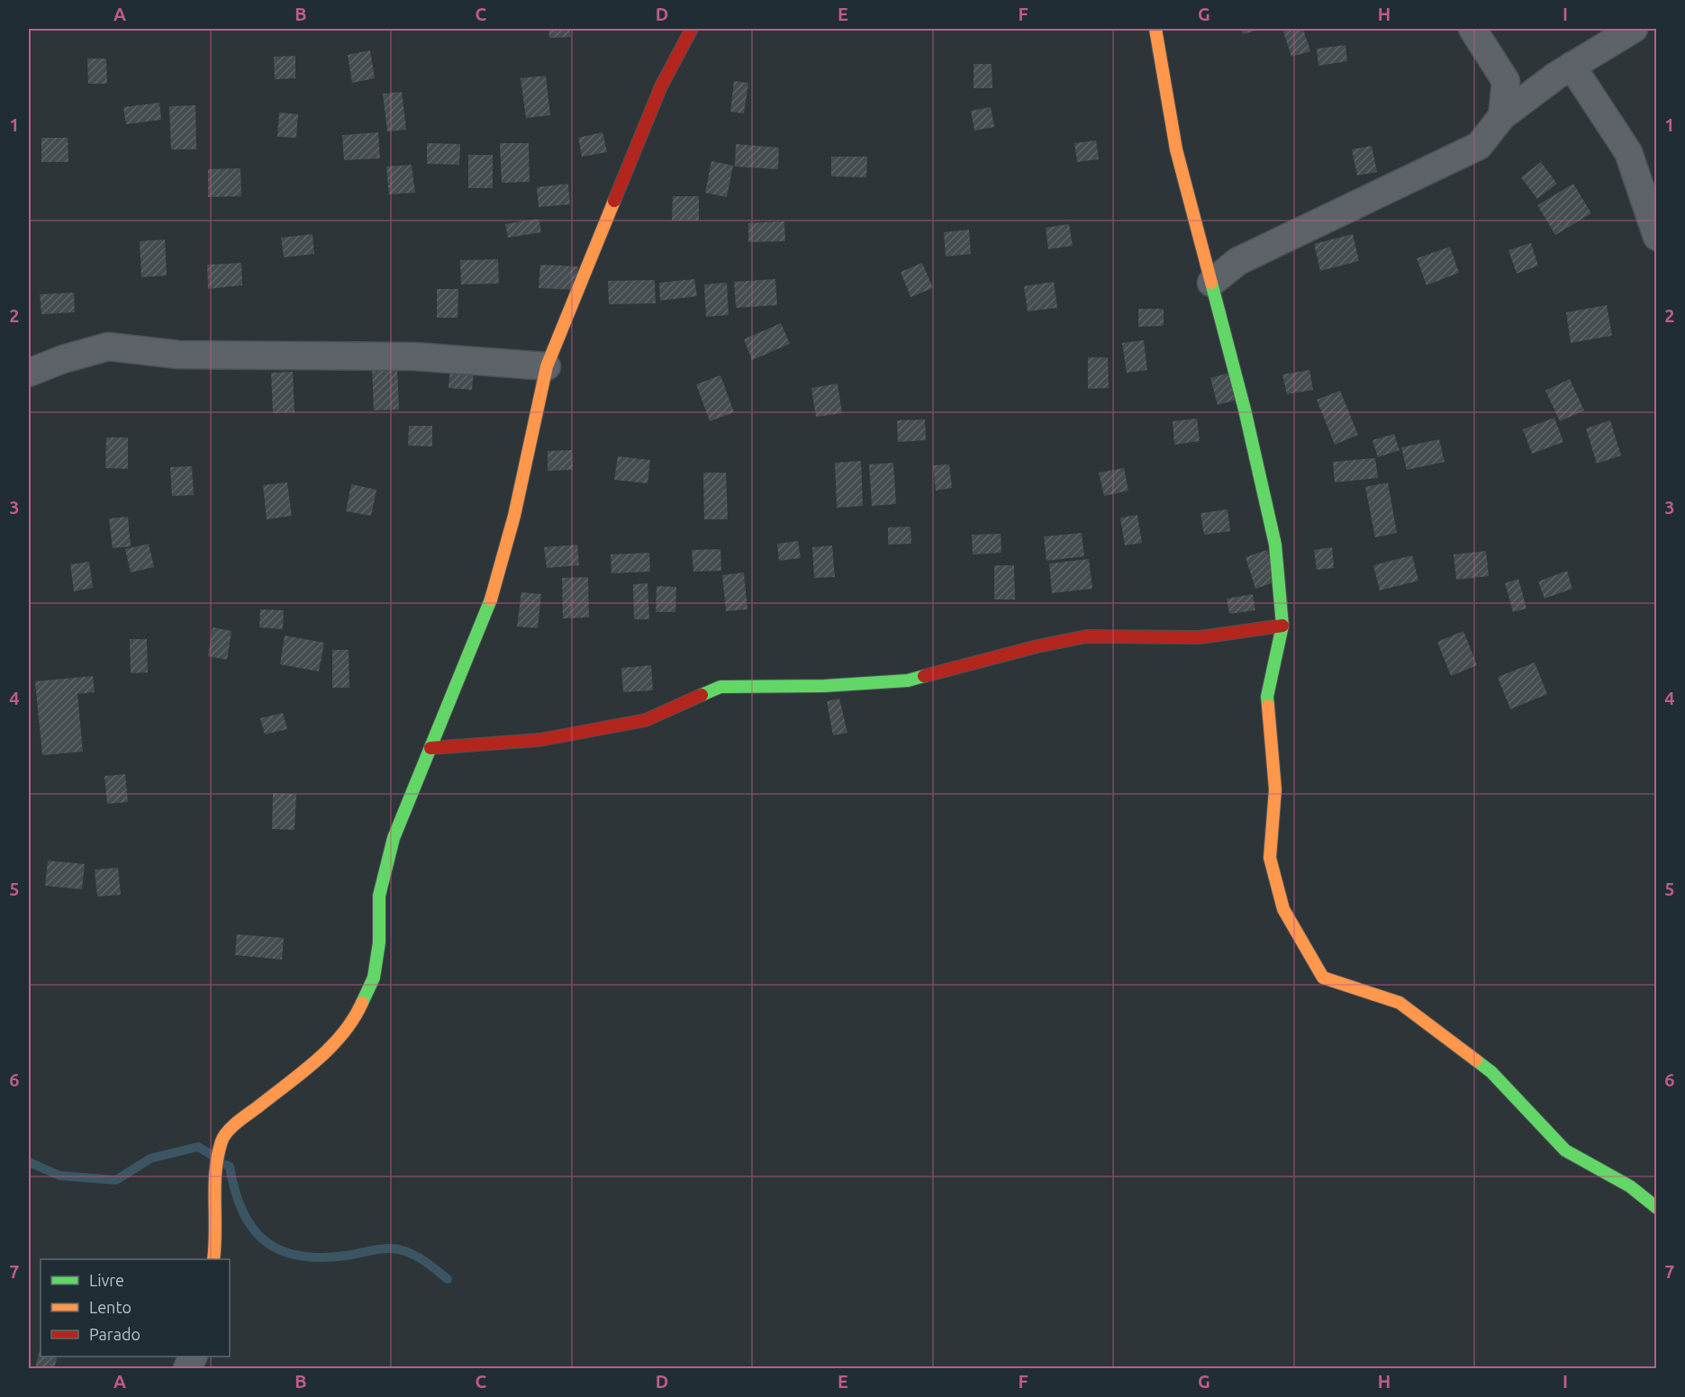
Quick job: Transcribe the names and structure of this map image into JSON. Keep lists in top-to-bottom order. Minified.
{"legend":["Livre","Lento","Parado"],"grid":{"columns":["A","B","C","D","E","F","G","H","I"],"rows":["1","2","3","4","5","6","7"]}}
